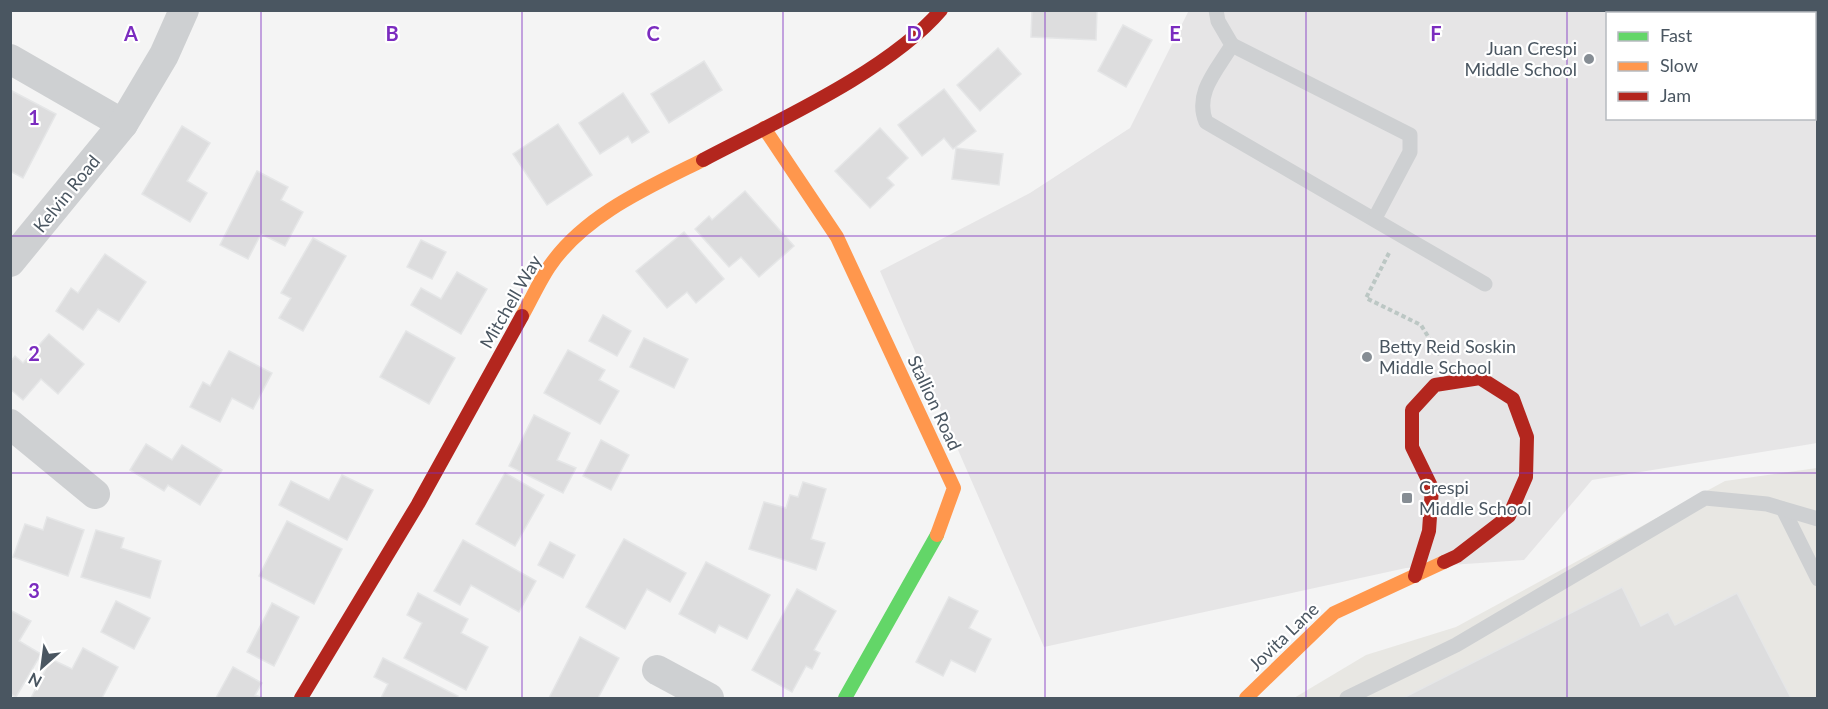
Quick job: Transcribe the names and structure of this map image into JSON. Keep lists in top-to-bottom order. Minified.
{"streets":{"street":["Kelvin Road","Mitchell Way","Stallion Road","Jovita Lane"]},"crossings":[["Mitchell Way","Stallion Road"]],"places":{"other":["Juan Crespi Middle School","Betty Reid Soskin Middle School"],"transit":["Crespi Middle School"]},"legend":["Fast","Slow","Jam"],"north":"bottom left","grid":{"columns":["A","B","C","D","E","F"],"rows":["1","2","3"]}}
